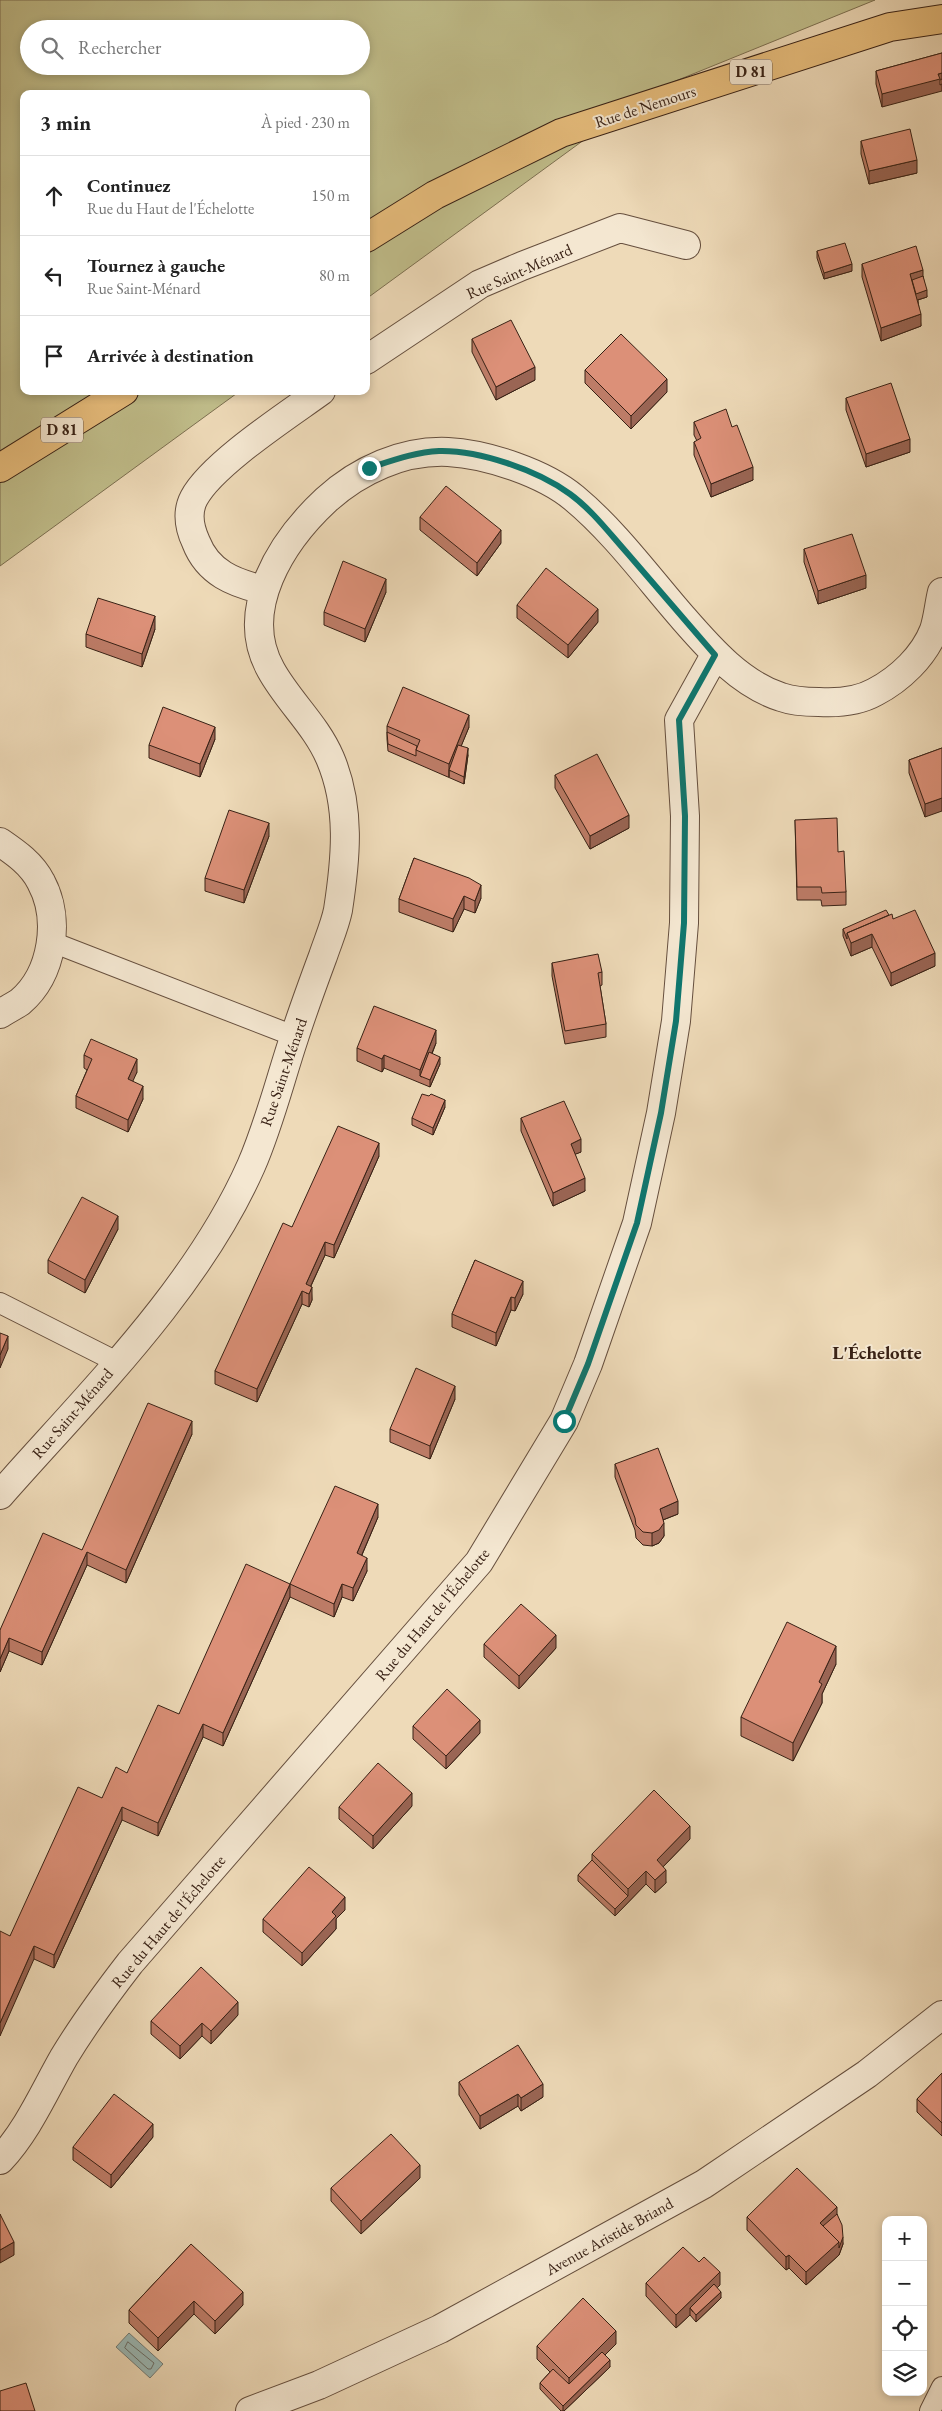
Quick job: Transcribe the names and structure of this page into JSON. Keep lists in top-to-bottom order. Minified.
{"streets":{"main road":["D 81","Rue de Nemours"],"street":["Rue Saint-Ménard","Rue du Haut de l'Échelotte","Avenue Aristide Briand"]},"crossings":[["Rue Saint-Ménard","Rue du Haut de l'Échelotte"]],"districts":["L'Échelotte"],"page":{"search":"Rechercher","heading":["3 min","À pied · 230 m"],"list":[["Continuez","Rue du Haut de l'Échelotte","150 m"],["Tournez à gauche","Rue Saint-Ménard","80 m"],"Arrivée à destination"],"map_buttons":["+","−"]}}
